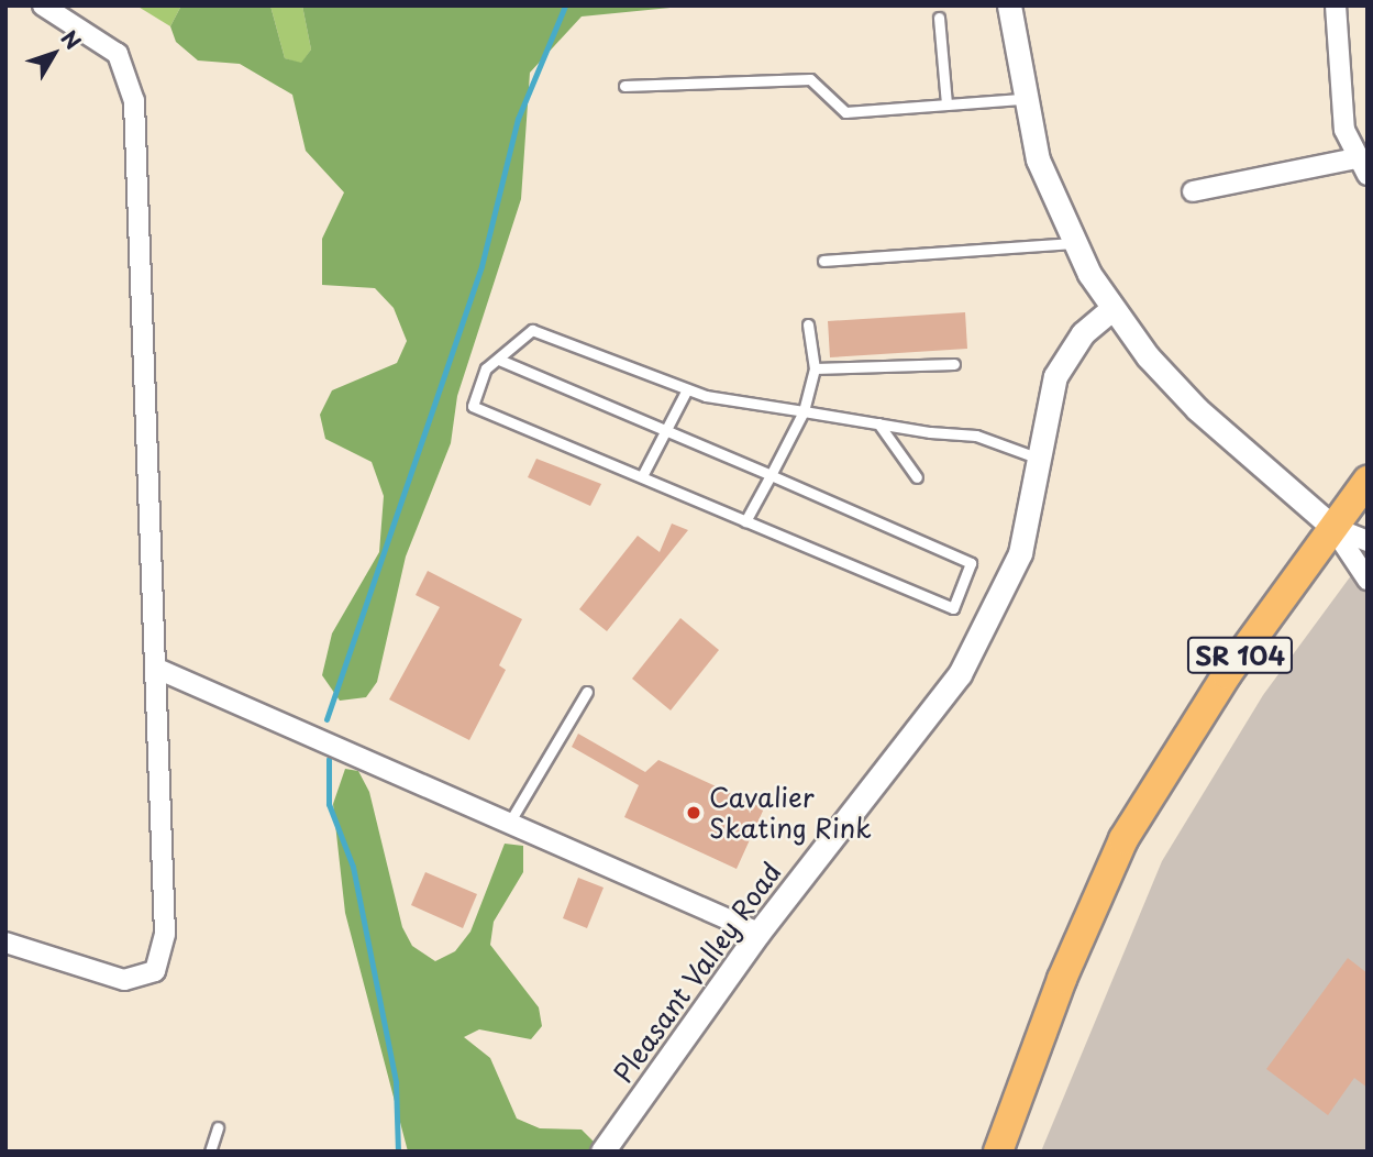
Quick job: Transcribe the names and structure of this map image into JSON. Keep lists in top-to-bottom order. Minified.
{"streets":{"main road":["SR 104"],"street":["Pleasant Valley Road"]},"places":["Cavalier Skating Rink"],"north":"top right"}
